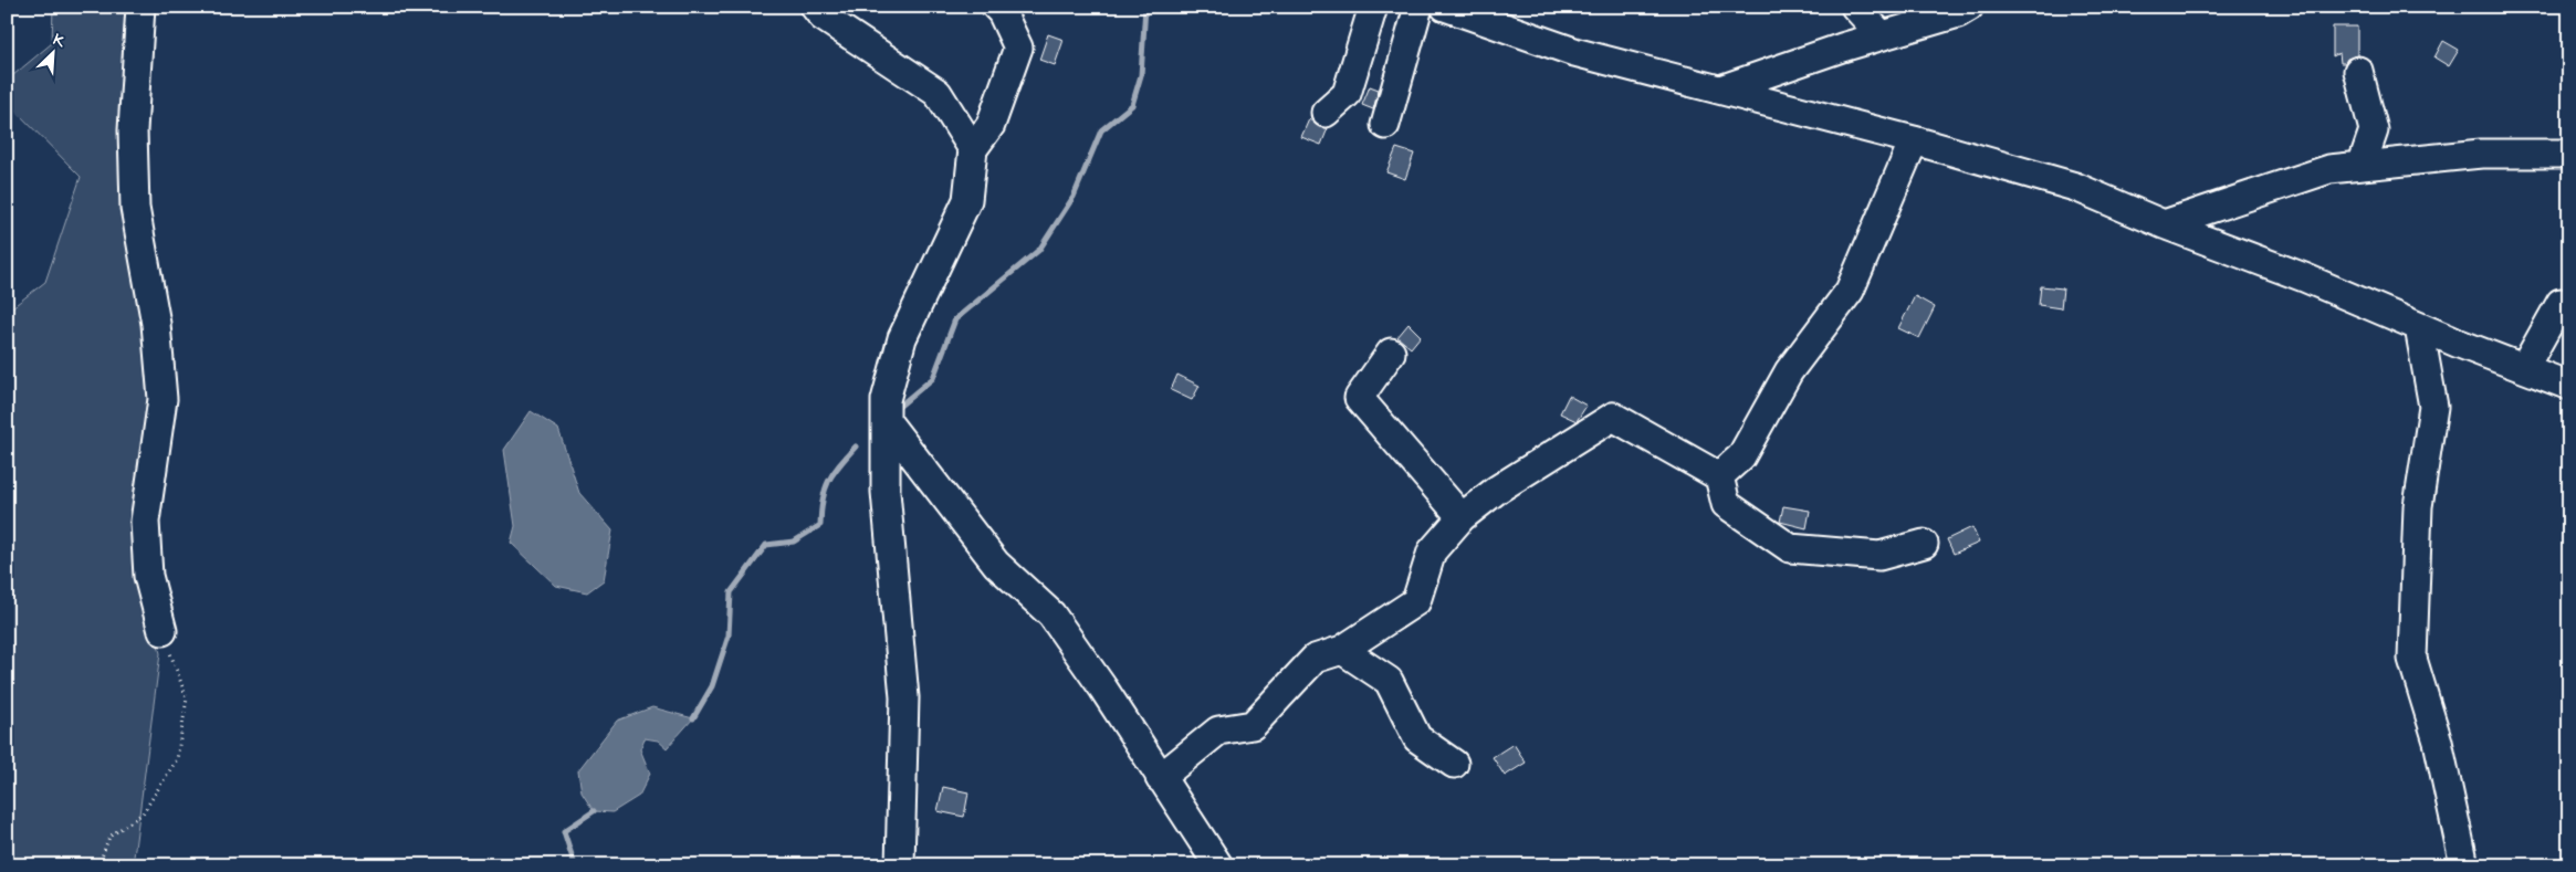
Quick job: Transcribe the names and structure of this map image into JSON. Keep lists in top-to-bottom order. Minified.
{"north":"top right"}
